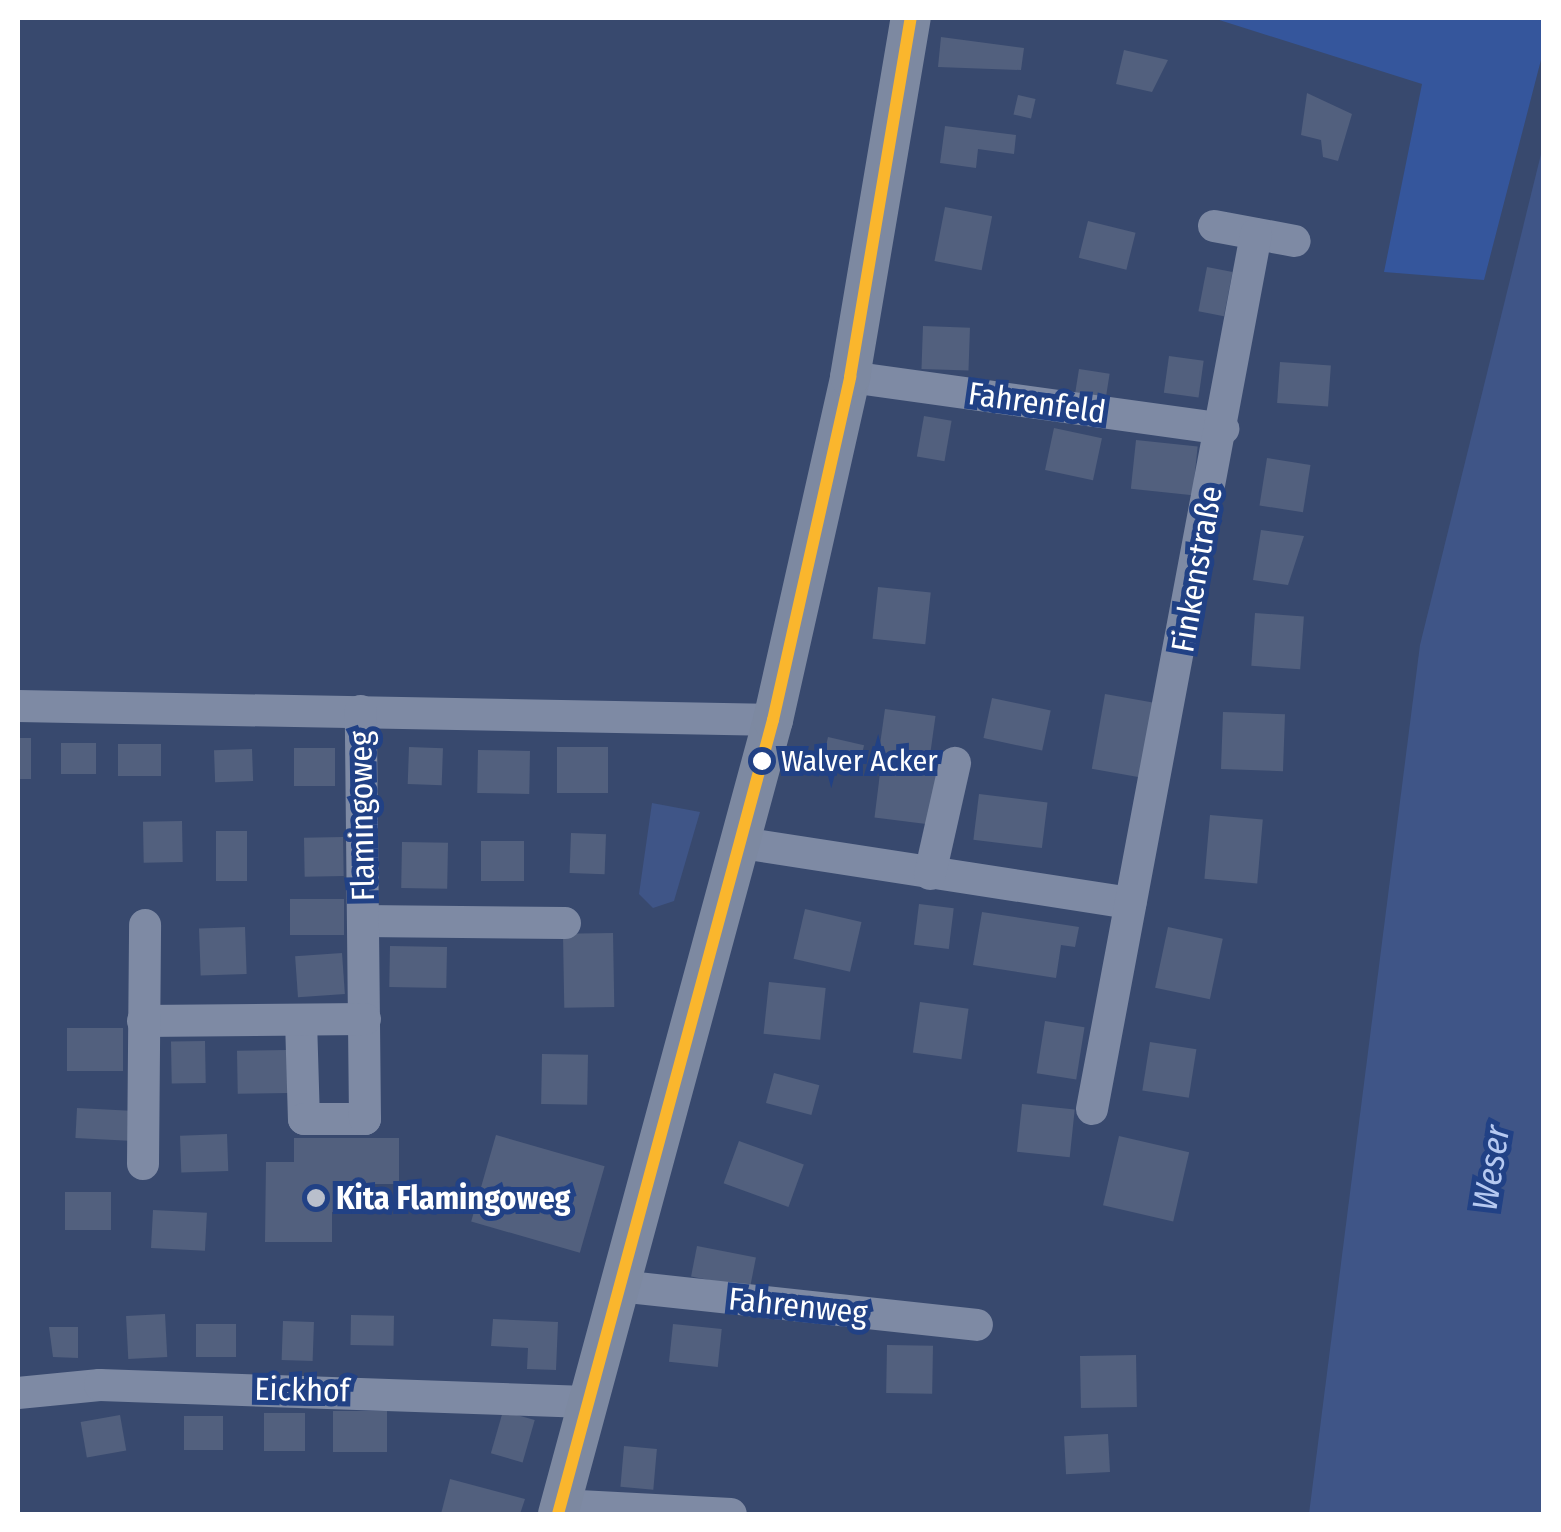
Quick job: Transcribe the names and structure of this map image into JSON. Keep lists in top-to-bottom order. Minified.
{"streets":{"street":["Fahrenfeld","Finkenstraße","Flamingoweg","Fahrenweg","Eickhof"]},"crossings":[["Fahrenfeld","Finkenstraße"]],"water":["Weser"],"places":["Walver Acker","Kita Flamingoweg"]}
